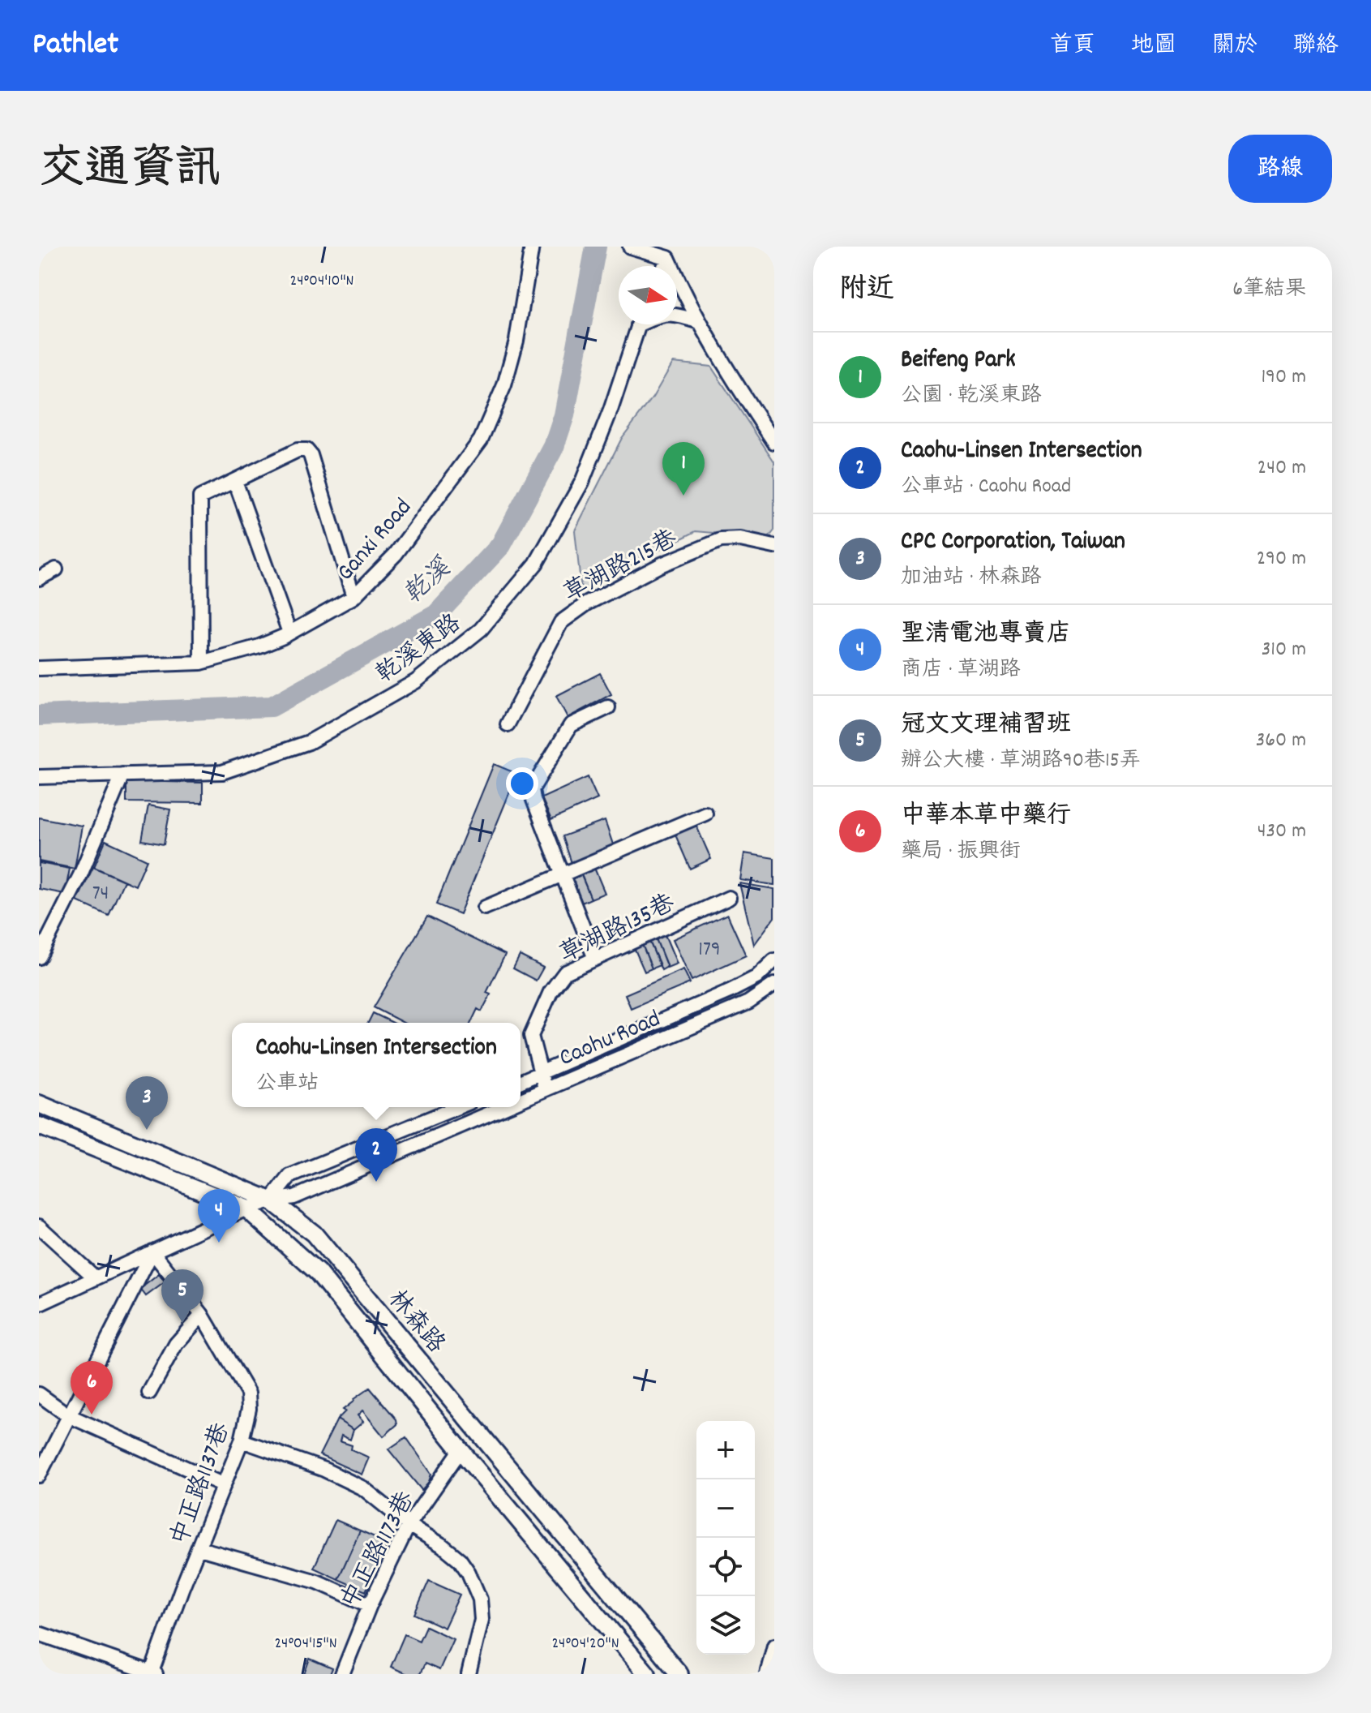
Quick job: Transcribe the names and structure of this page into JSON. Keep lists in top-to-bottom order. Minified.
{"streets":{"main road":["林森路"],"street":["Ganxi Road","草湖路215巷","乾溪東路","草湖路135巷","Caohu Road","中正路1137巷","中正路1173巷"]},"crossings":[["草湖路135巷","Caohu Road"],["Caohu Road","林森路"],["Caohu Road","中正路1137巷"],["林森路","中正路1173巷"]],"water":["乾溪"],"house_numbers":["74","179"],"north":"right","page":{"header":"Pathlet","nav":["首頁","地圖","關於","聯絡"],"title":"交通資訊","buttons":"路線","heading":["附近","6筆結果"],"list":[{"mark":"1","name":"Beifeng Park","note":"公園 · 乾溪東路","value":"190 m"},{"mark":"2","name":"Caohu-Linsen Intersection","note":"公車站 · Caohu Road","value":"240 m"},{"mark":"3","name":"CPC Corporation, Taiwan","note":"加油站 · 林森路","value":"290 m"},{"mark":"4","name":"聖清電池專賣店","note":"商店 · 草湖路","value":"310 m"},{"mark":"5","name":"冠文文理補習班","note":"辦公大樓 · 草湖路90巷15弄","value":"360 m"},{"mark":"6","name":"中華本草中藥行","note":"藥局 · 振興街","value":"430 m"}],"pins":["1","3","2","4","5","6"],"popup":["Caohu-Linsen Intersection","公車站"],"map_buttons":["+","−"]},"coordinates":["24°04'10\"N","24°04'15\"N","24°04'20\"N"]}
